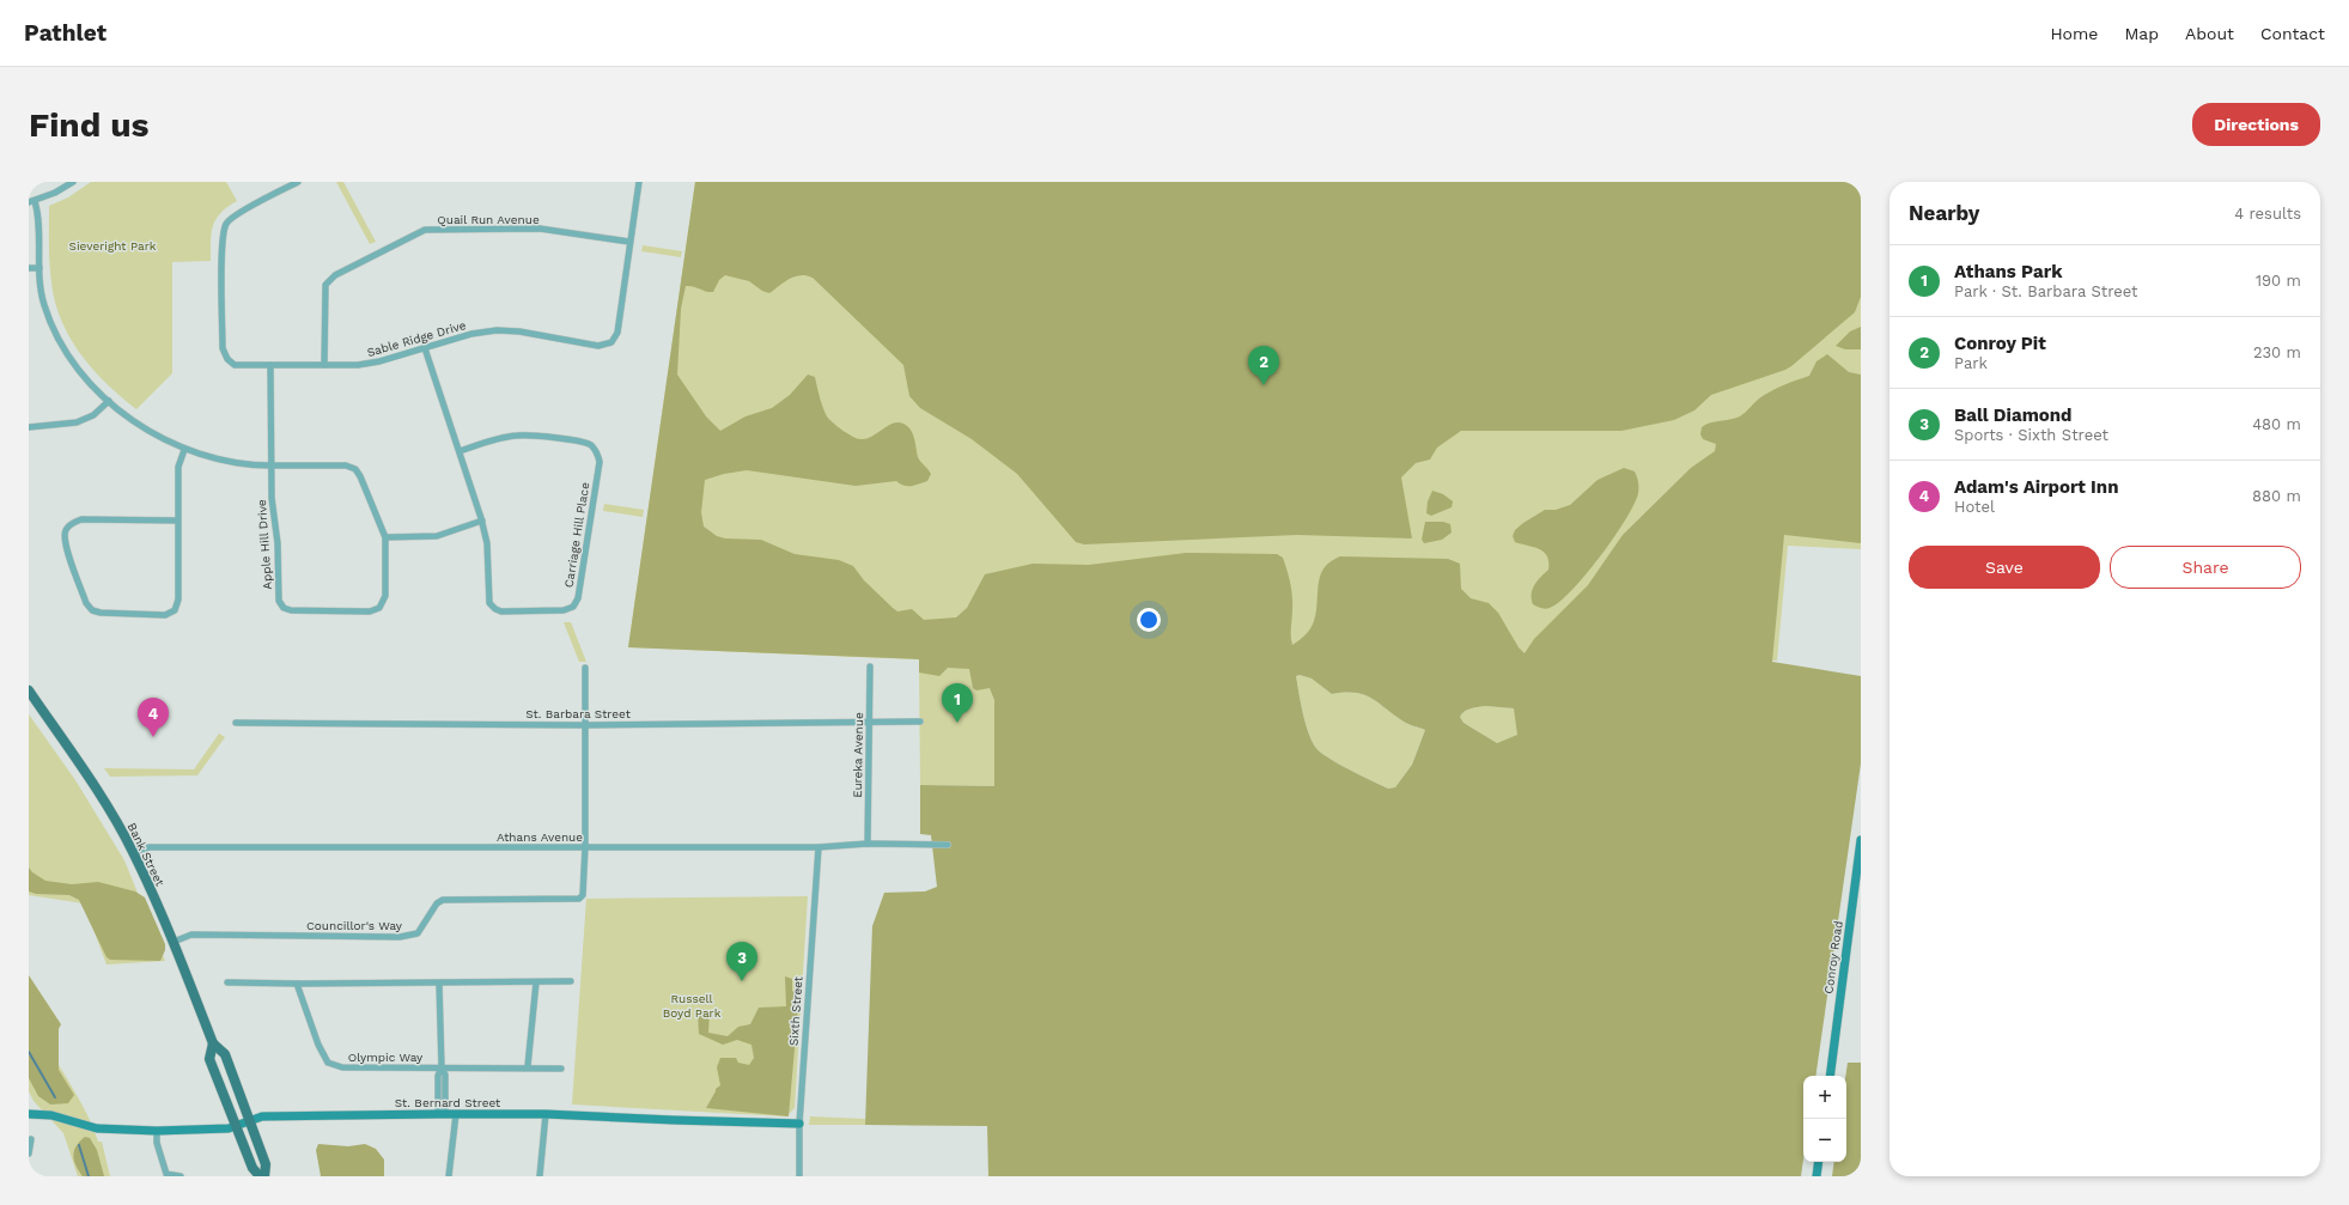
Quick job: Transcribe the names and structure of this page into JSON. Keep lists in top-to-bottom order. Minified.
{"streets":{"main road":["Bank Street"],"street":["Quail Run Avenue","Sable Ridge Drive","Carriage Hill Place","Apple Hill Drive","St. Barbara Street","Eureka Avenue","Athans Avenue","Councillor's Way","Conroy Road","Sixth Street","Olympic Way","St. Bernard Street"]},"crossings":[["Quail Run Avenue","Sable Ridge Drive"],["Sable Ridge Drive","Carriage Hill Place"],["St. Barbara Street","Eureka Avenue"],["Eureka Avenue","Athans Avenue"],["Athans Avenue","Bank Street"],["Athans Avenue","Councillor's Way"],["Athans Avenue","Sixth Street"],["Bank Street","Councillor's Way"],["Bank Street","St. Bernard Street"],["Sixth Street","St. Bernard Street"]],"parks":["Sieveright Park","Russell Boyd Park"],"page":{"header":"Pathlet","nav":["Home","Map","About","Contact"],"buttons":["Directions",["Save","Share"]],"title":"Find us","heading":["Nearby","4 results"],"list":[{"mark":"1","name":"Athans Park","note":"Park · St. Barbara Street","value":"190 m"},{"mark":"2","name":"Conroy Pit","note":"Park","value":"230 m"},{"mark":"3","name":"Ball Diamond","note":"Sports · Sixth Street","value":"480 m"},{"mark":"4","name":"Adam's Airport Inn","note":"Hotel","value":"880 m"}],"pins":["2","1","4","3"],"map_buttons":["+","−"]}}
